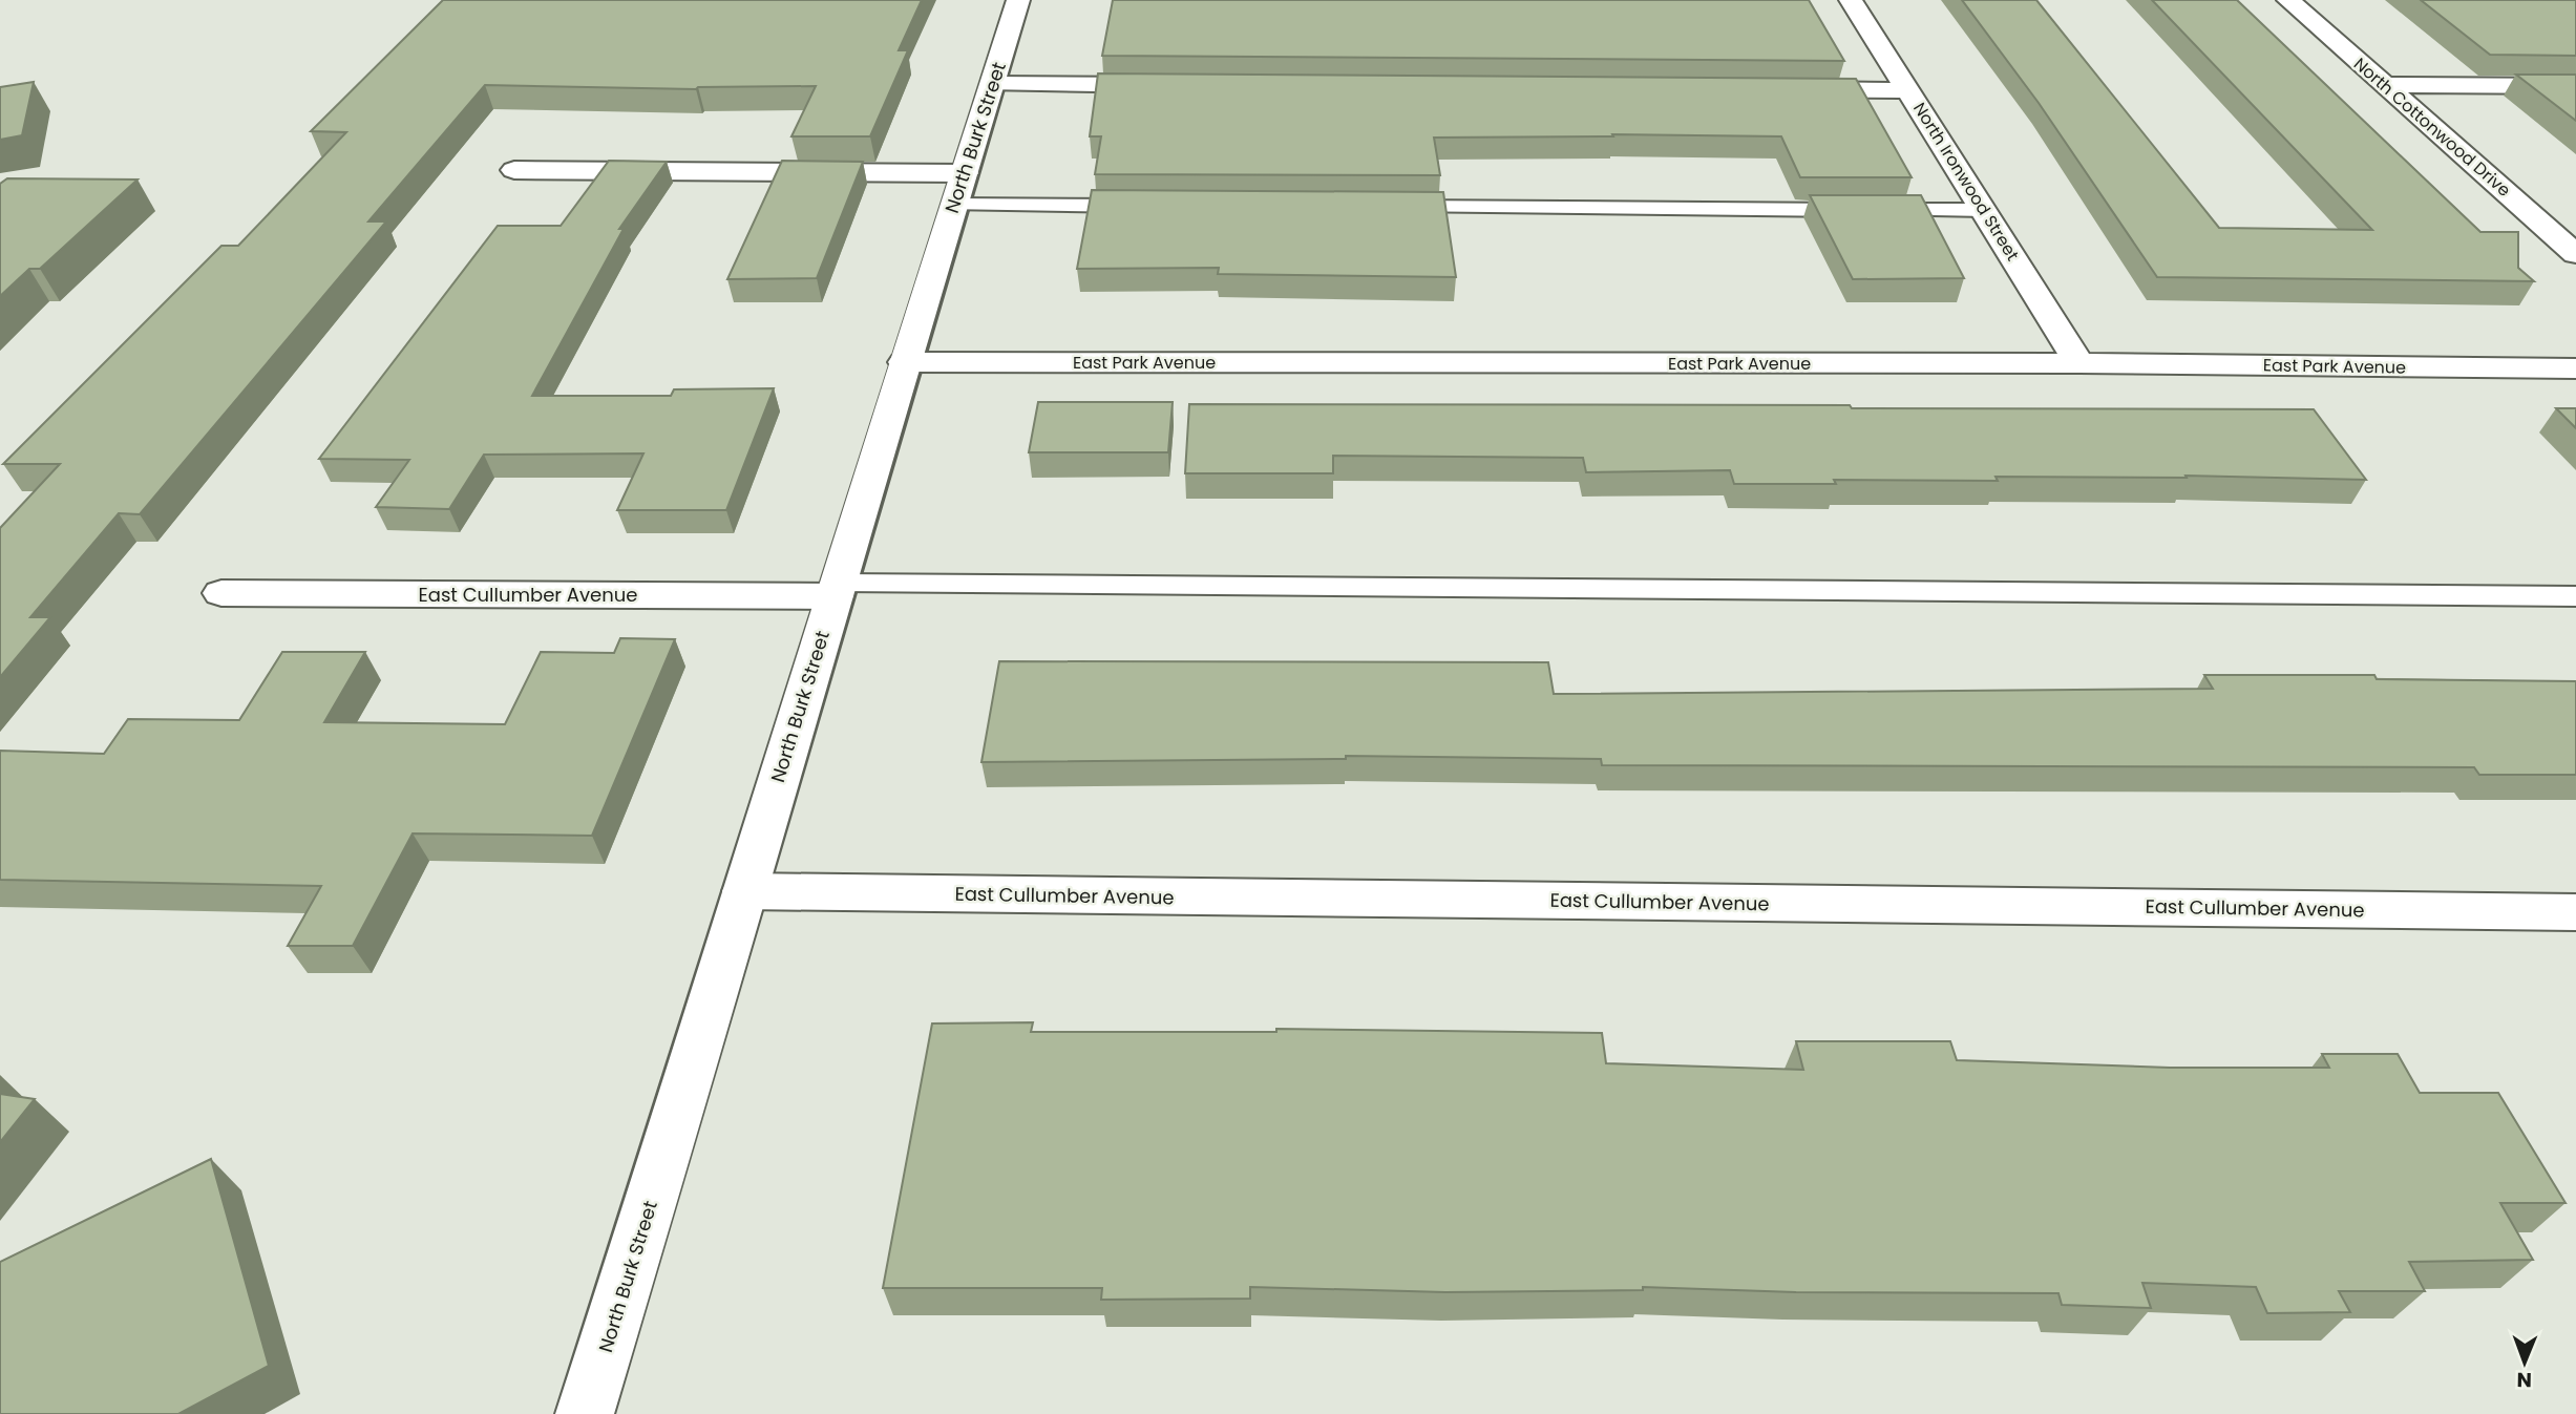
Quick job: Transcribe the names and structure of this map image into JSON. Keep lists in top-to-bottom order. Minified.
{"streets":{"street":["North Cottonwood Drive","North Burk Street","North Ironwood Street","East Park Avenue","East Cullumber Avenue"]},"crossings":[["North Burk Street","East Park Avenue"],["North Burk Street","East Cullumber Avenue"],["North Ironwood Street","East Park Avenue"]],"north":"bottom"}
